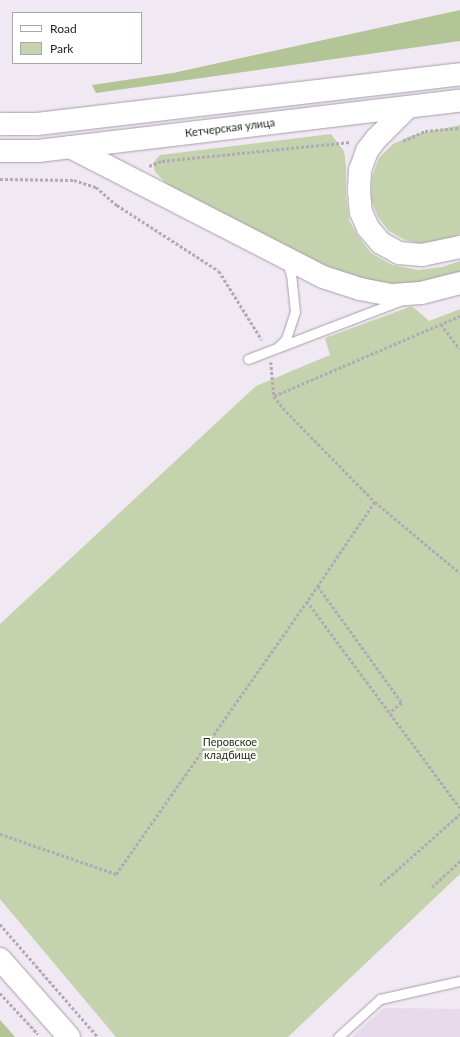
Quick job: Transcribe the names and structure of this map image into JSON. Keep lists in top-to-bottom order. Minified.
{"streets":{"main road":["Кетчерская улица"]},"parks":["Перовское кладбище"],"legend":["Road","Park"]}
